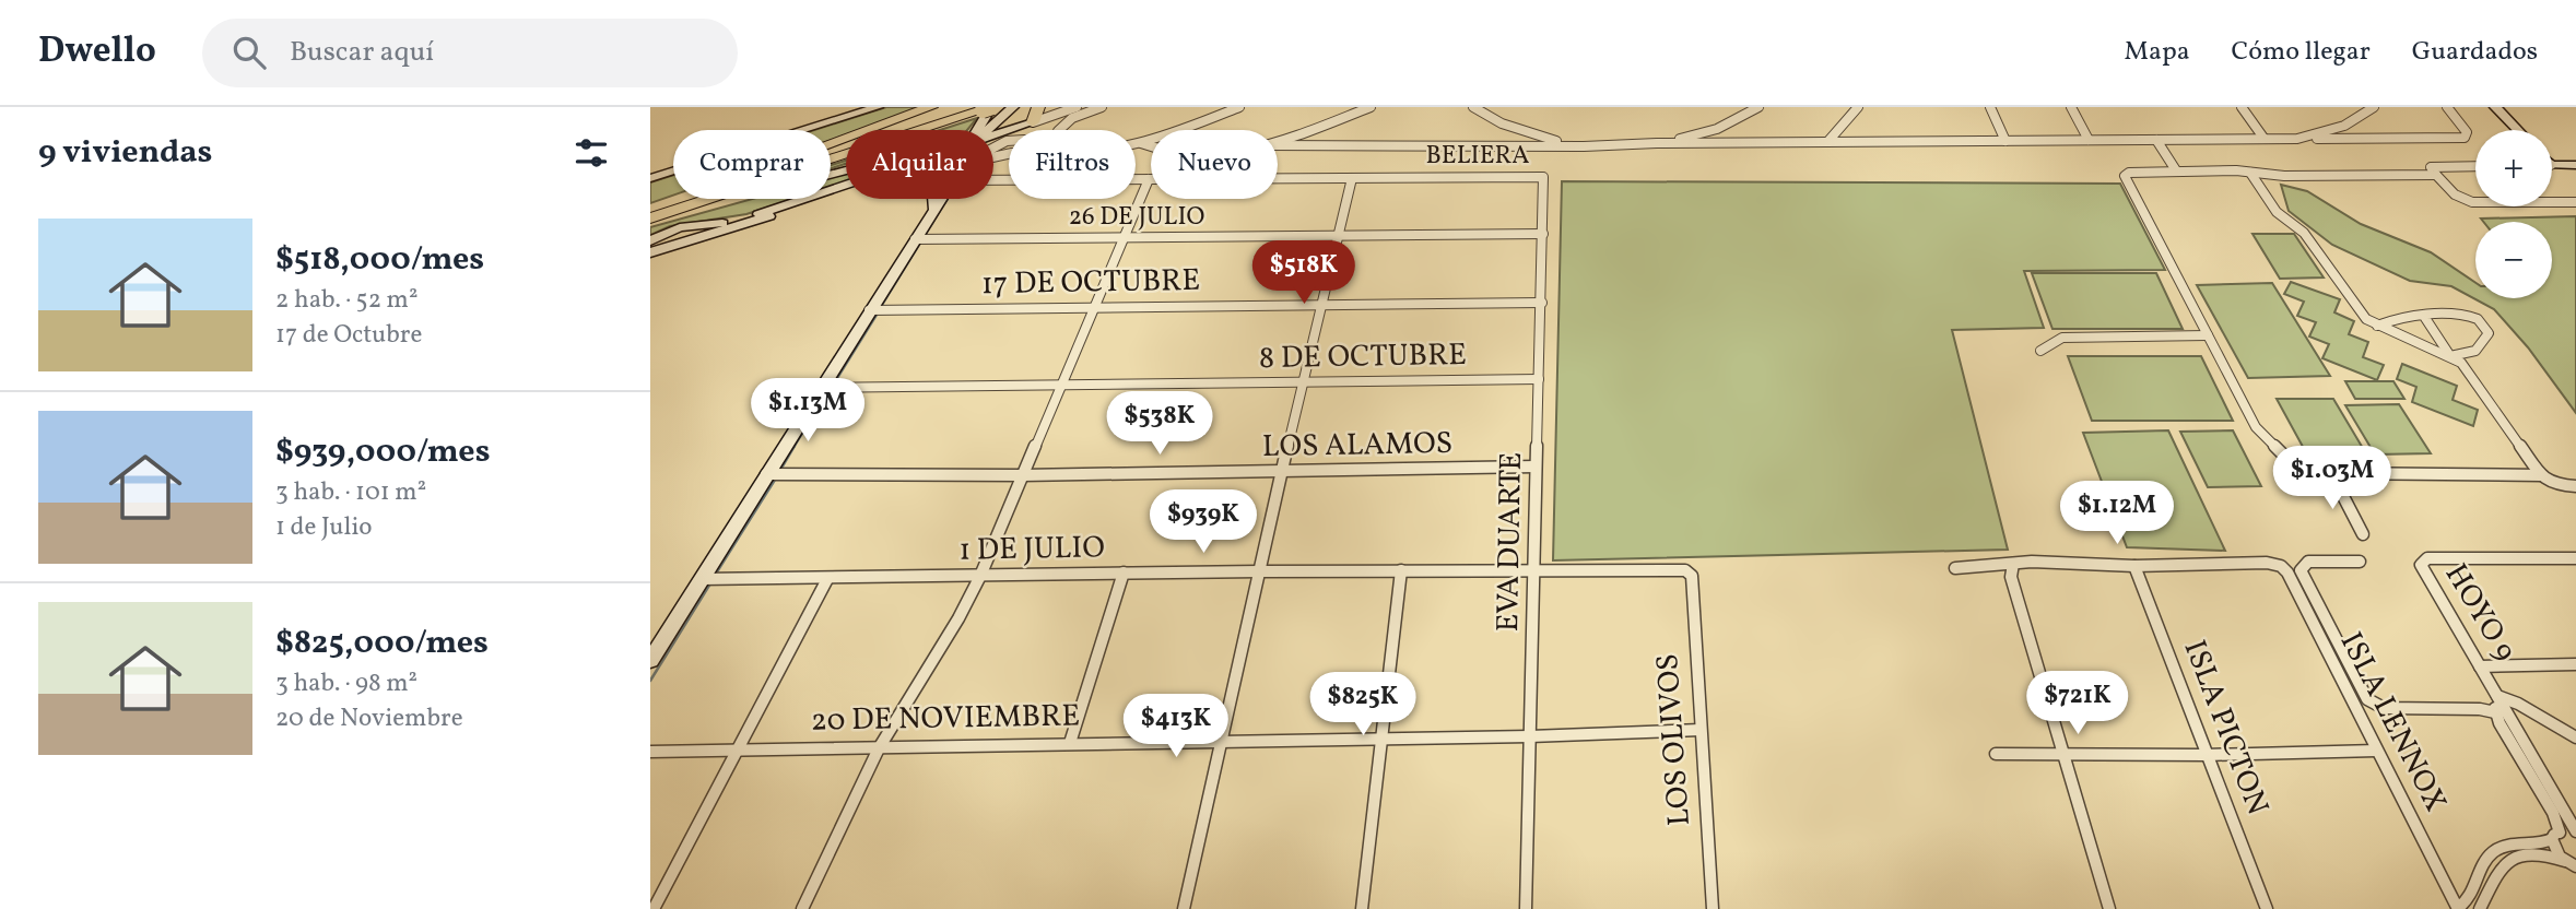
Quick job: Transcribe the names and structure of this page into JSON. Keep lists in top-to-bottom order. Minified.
{"streets":{"street":["BELIERA","26 DE JULIO","17 DE OCTUBRE","8 DE OCTUBRE","LOS ALAMOS","EVA DUARTE","1 DE JULIO","HOYO 9","20 DE NOVIEMBRE","ISLA LENNOX","ISLA PICTON","LOS OLIVOS"]},"crossings":[["BELIERA","EVA DUARTE"],["26 DE JULIO","EVA DUARTE"],["17 DE OCTUBRE","EVA DUARTE"],["8 DE OCTUBRE","EVA DUARTE"],["LOS ALAMOS","EVA DUARTE"],["EVA DUARTE","1 DE JULIO"],["EVA DUARTE","20 DE NOVIEMBRE"],["1 DE JULIO","LOS OLIVOS"],["20 DE NOVIEMBRE","LOS OLIVOS"],["ISLA LENNOX","ISLA PICTON"]],"page":{"header":"Dwello","search":"Buscar aquí","nav":["Mapa","Cómo llegar","Guardados"],"heading":"9 viviendas","map_buttons":["+","−"],"chip":["Comprar","Alquilar","Filtros","Nuevo"],"list":[{"name":"$518,000/mes","note":"2 hab. · 52 m² · 17 de Octubre"},{"name":"$939,000/mes","note":"3 hab. · 101 m² · 1 de Julio"},{"name":"$825,000/mes","note":"3 hab. · 98 m² · 20 de Noviembre"}],"price":["$518K","$1.13M","$538K","$1.03M","$1.12M","$939K","$721K","$825K","$413K"]}}
